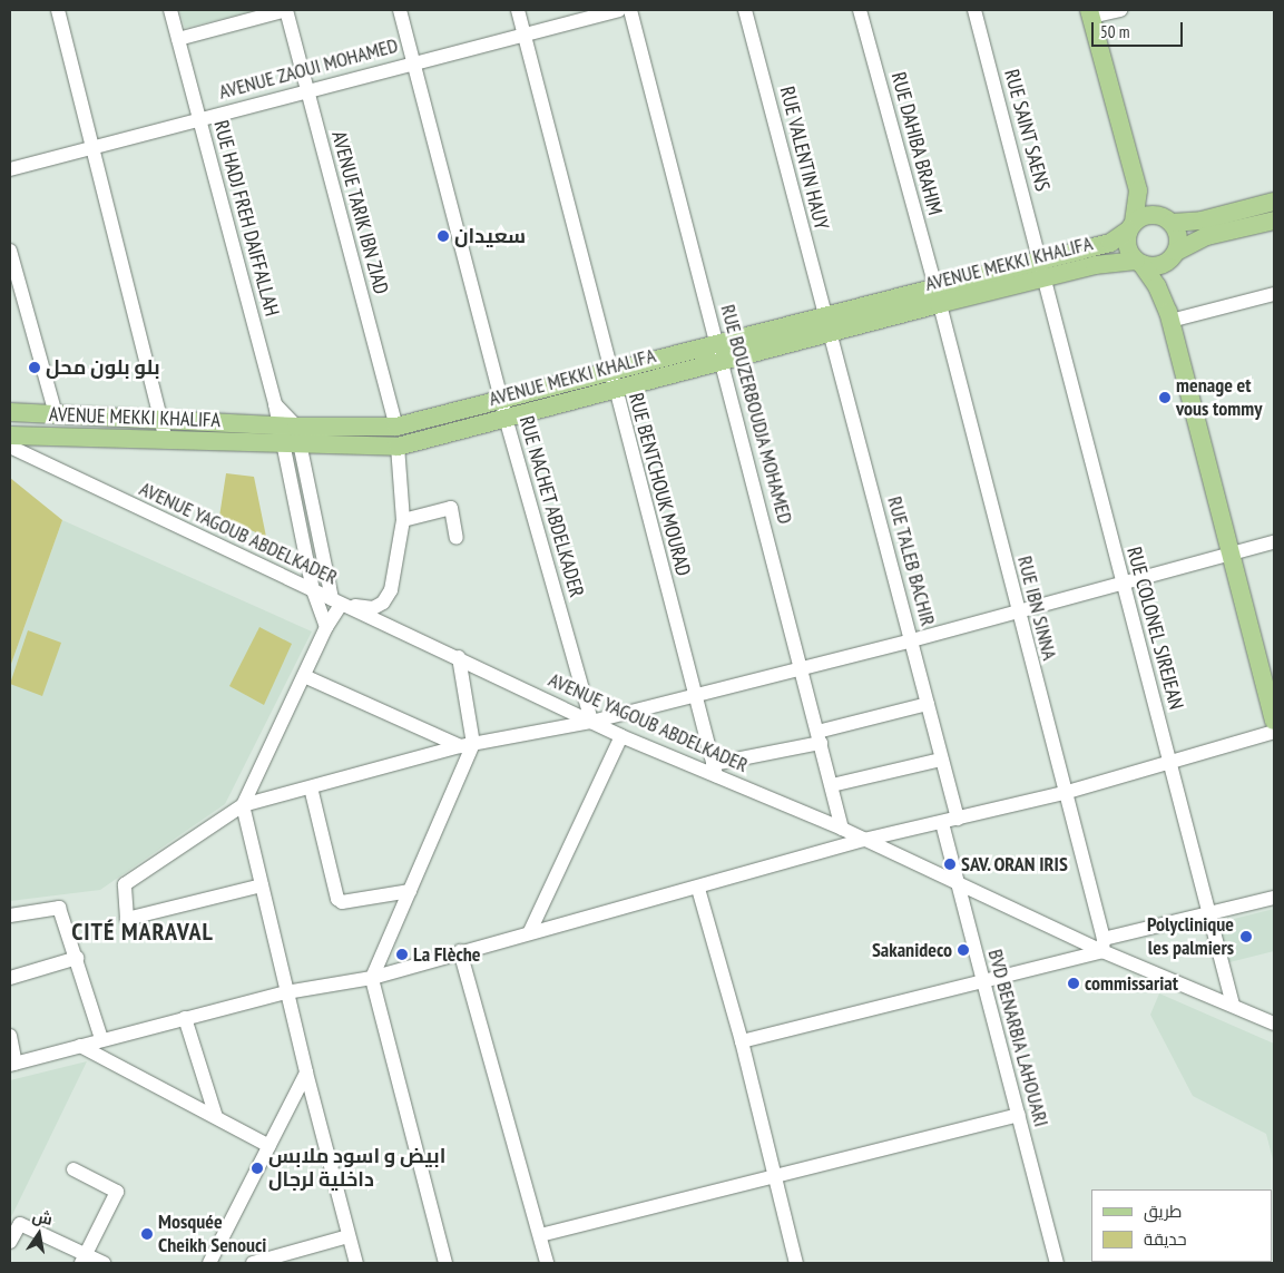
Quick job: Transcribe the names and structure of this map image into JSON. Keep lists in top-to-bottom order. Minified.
{"streets":{"main road":["AVENUE MEKKI KHALIFA"],"street":["AVENUE ZAOUI MOHAMED","RUE SAINT SAENS","RUE DAHIBA BRAHIM","RUE VALENTIN HAUY","AVENUE TARIK IBN ZIAD","RUE HADJ FREH DAIFFALLAH","RUE BOUZERBOUDJA MOHAMED","RUE BENTCHOUK MOURAD","RUE NACHET ABDELKADER","AVENUE YAGOUB ABDELKADER","RUE TALEB BACHIR","RUE IBN SINNA","RUE COLONEL SIREJEAN","BVD BENARBIA LAHOUARI"]},"crossings":[["AVENUE ZAOUI MOHAMED","AVENUE TARIK IBN ZIAD"],["AVENUE ZAOUI MOHAMED","RUE HADJ FREH DAIFFALLAH"],["AVENUE ZAOUI MOHAMED","RUE BENTCHOUK MOURAD"],["AVENUE ZAOUI MOHAMED","RUE NACHET ABDELKADER"],["RUE SAINT SAENS","AVENUE MEKKI KHALIFA"],["RUE SAINT SAENS","RUE COLONEL SIREJEAN"],["RUE DAHIBA BRAHIM","AVENUE MEKKI KHALIFA"],["RUE DAHIBA BRAHIM","RUE IBN SINNA"],["RUE VALENTIN HAUY","AVENUE MEKKI KHALIFA"],["RUE VALENTIN HAUY","RUE TALEB BACHIR"],["AVENUE TARIK IBN ZIAD","AVENUE MEKKI KHALIFA"],["RUE HADJ FREH DAIFFALLAH","AVENUE MEKKI KHALIFA"],["AVENUE MEKKI KHALIFA","RUE BOUZERBOUDJA MOHAMED"],["AVENUE MEKKI KHALIFA","RUE BENTCHOUK MOURAD"],["AVENUE MEKKI KHALIFA","RUE NACHET ABDELKADER"],["AVENUE MEKKI KHALIFA","RUE TALEB BACHIR"],["AVENUE MEKKI KHALIFA","RUE IBN SINNA"],["AVENUE MEKKI KHALIFA","RUE COLONEL SIREJEAN"],["RUE BOUZERBOUDJA MOHAMED","AVENUE YAGOUB ABDELKADER"],["RUE BENTCHOUK MOURAD","AVENUE YAGOUB ABDELKADER"],["RUE NACHET ABDELKADER","AVENUE YAGOUB ABDELKADER"],["AVENUE YAGOUB ABDELKADER","RUE IBN SINNA"],["AVENUE YAGOUB ABDELKADER","RUE COLONEL SIREJEAN"],["AVENUE YAGOUB ABDELKADER","BVD BENARBIA LAHOUARI"]],"districts":["CITÉ MARAVAL"],"places":["سعيدان","بلو بلون محل","menage et vous tommy","SAV. ORAN IRIS","Polyclinique les palmiers","Sakanideco","La Flèche","commissariat","ابيض و اسود ملابس داخلية لرجال","Mosquée Cheikh Senouci"],"legend":["طريق","حديقة"],"scale_bar":"50 m","north":"top"}
